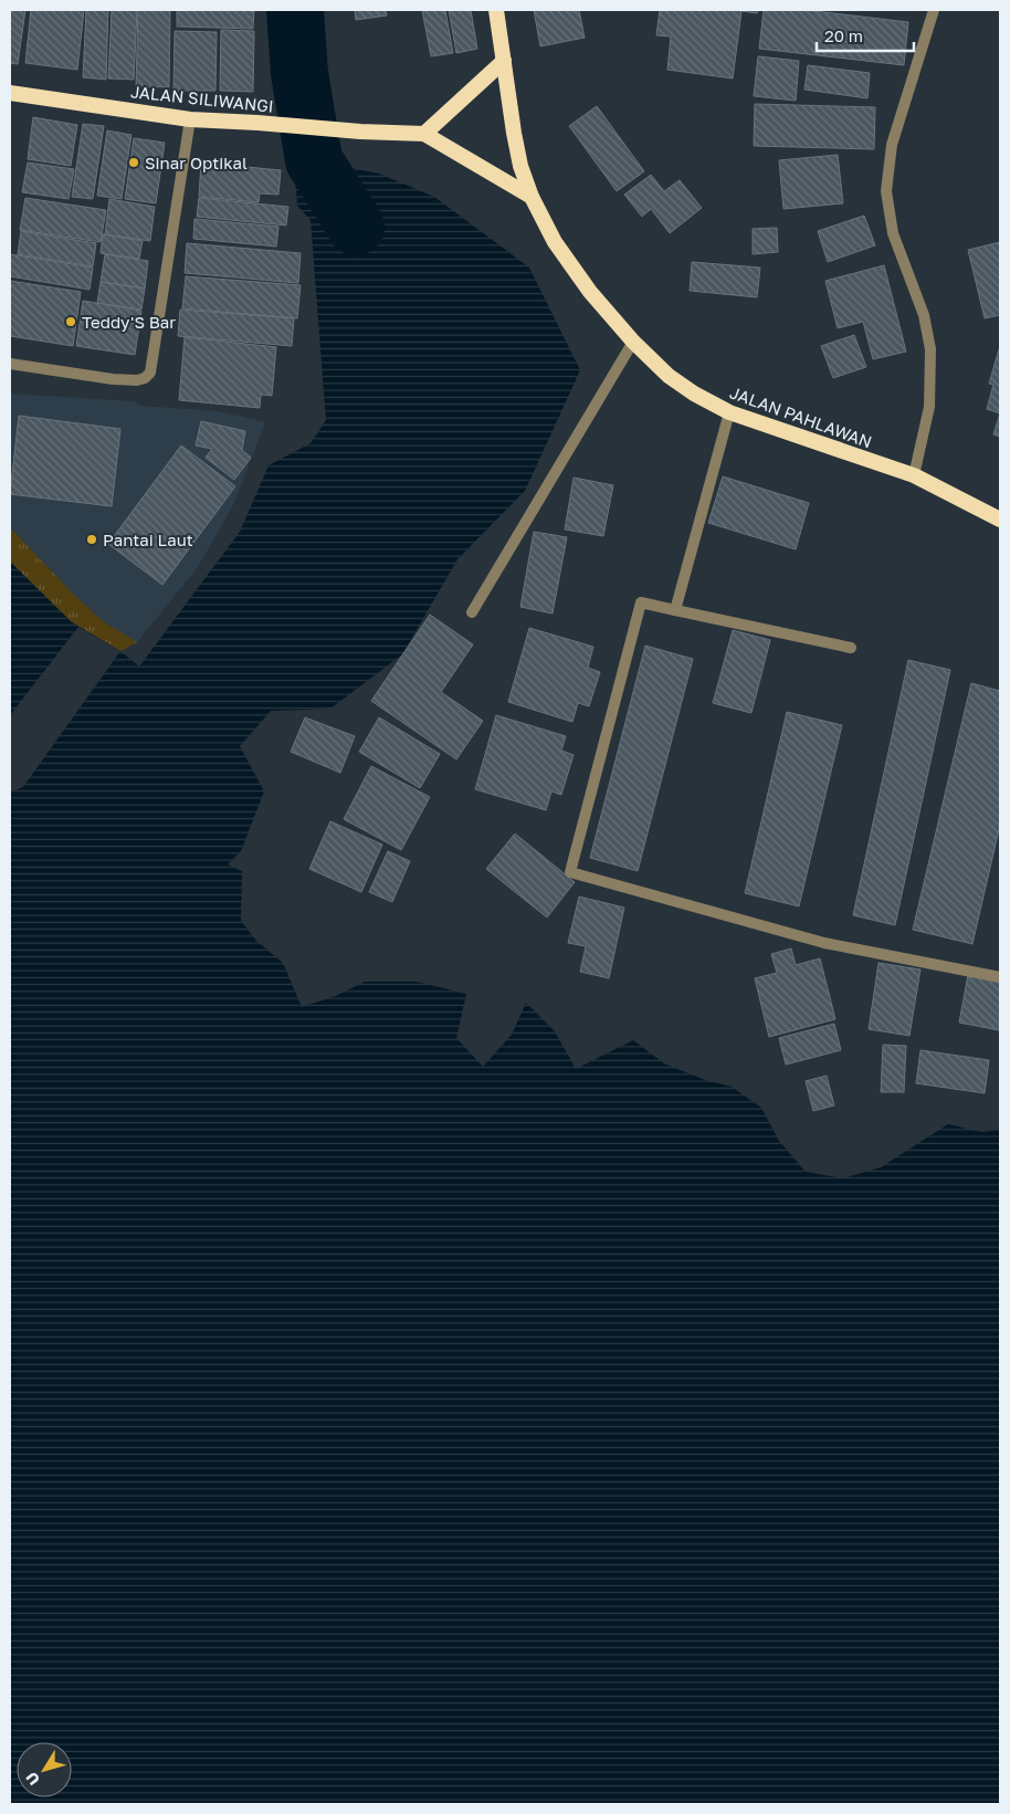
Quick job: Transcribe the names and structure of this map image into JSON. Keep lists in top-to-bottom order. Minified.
{"streets":{"highway":["JALAN SILIWANGI","JALAN PAHLAWAN"]},"places":["Sinar Optikal","Teddy'S Bar","Pantai Laut"],"scale_bar":"20 m","north":"bottom left"}
